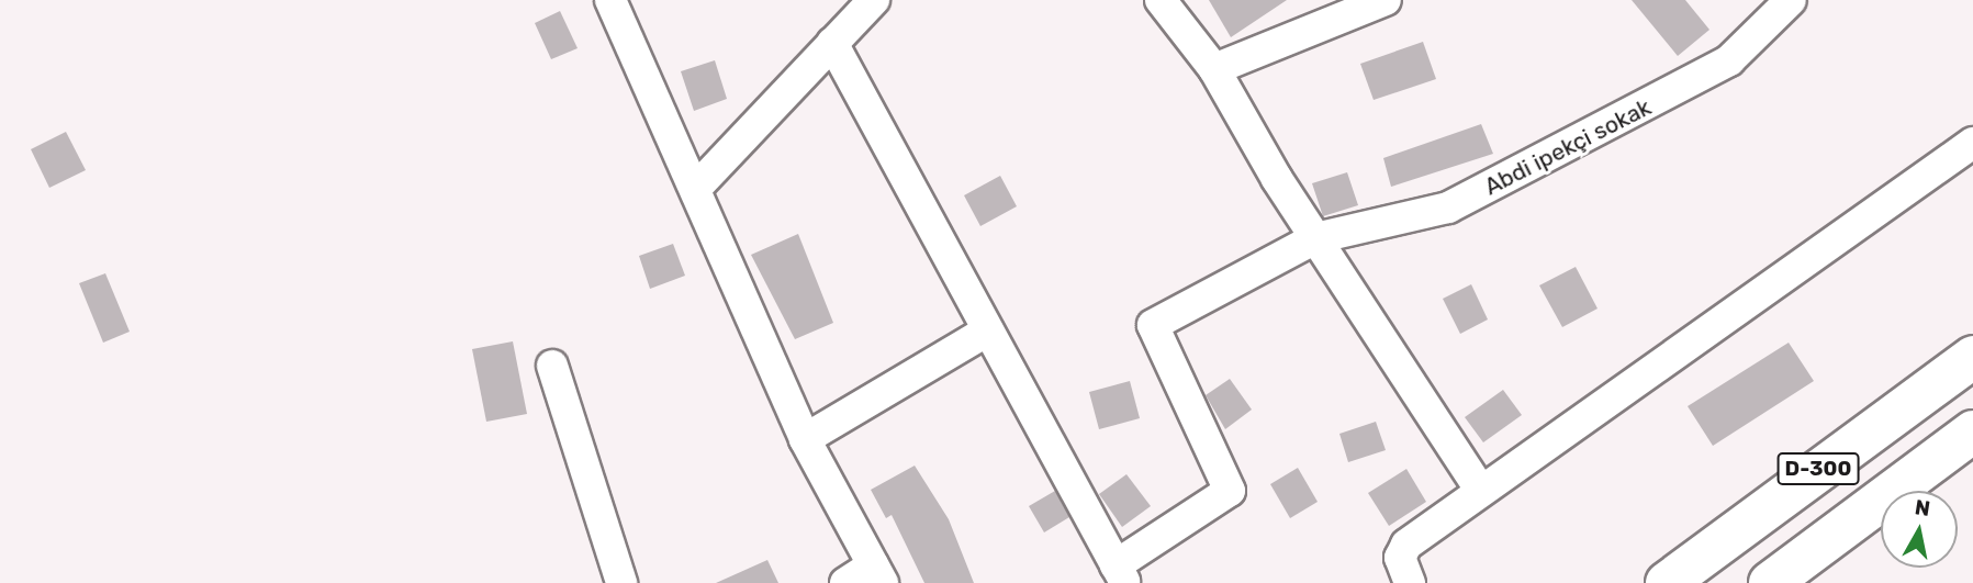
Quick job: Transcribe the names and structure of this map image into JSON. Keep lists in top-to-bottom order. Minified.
{"streets":{"highway":["D-300"],"street":["Abdi ipekçi sokak"]},"north":"top"}
